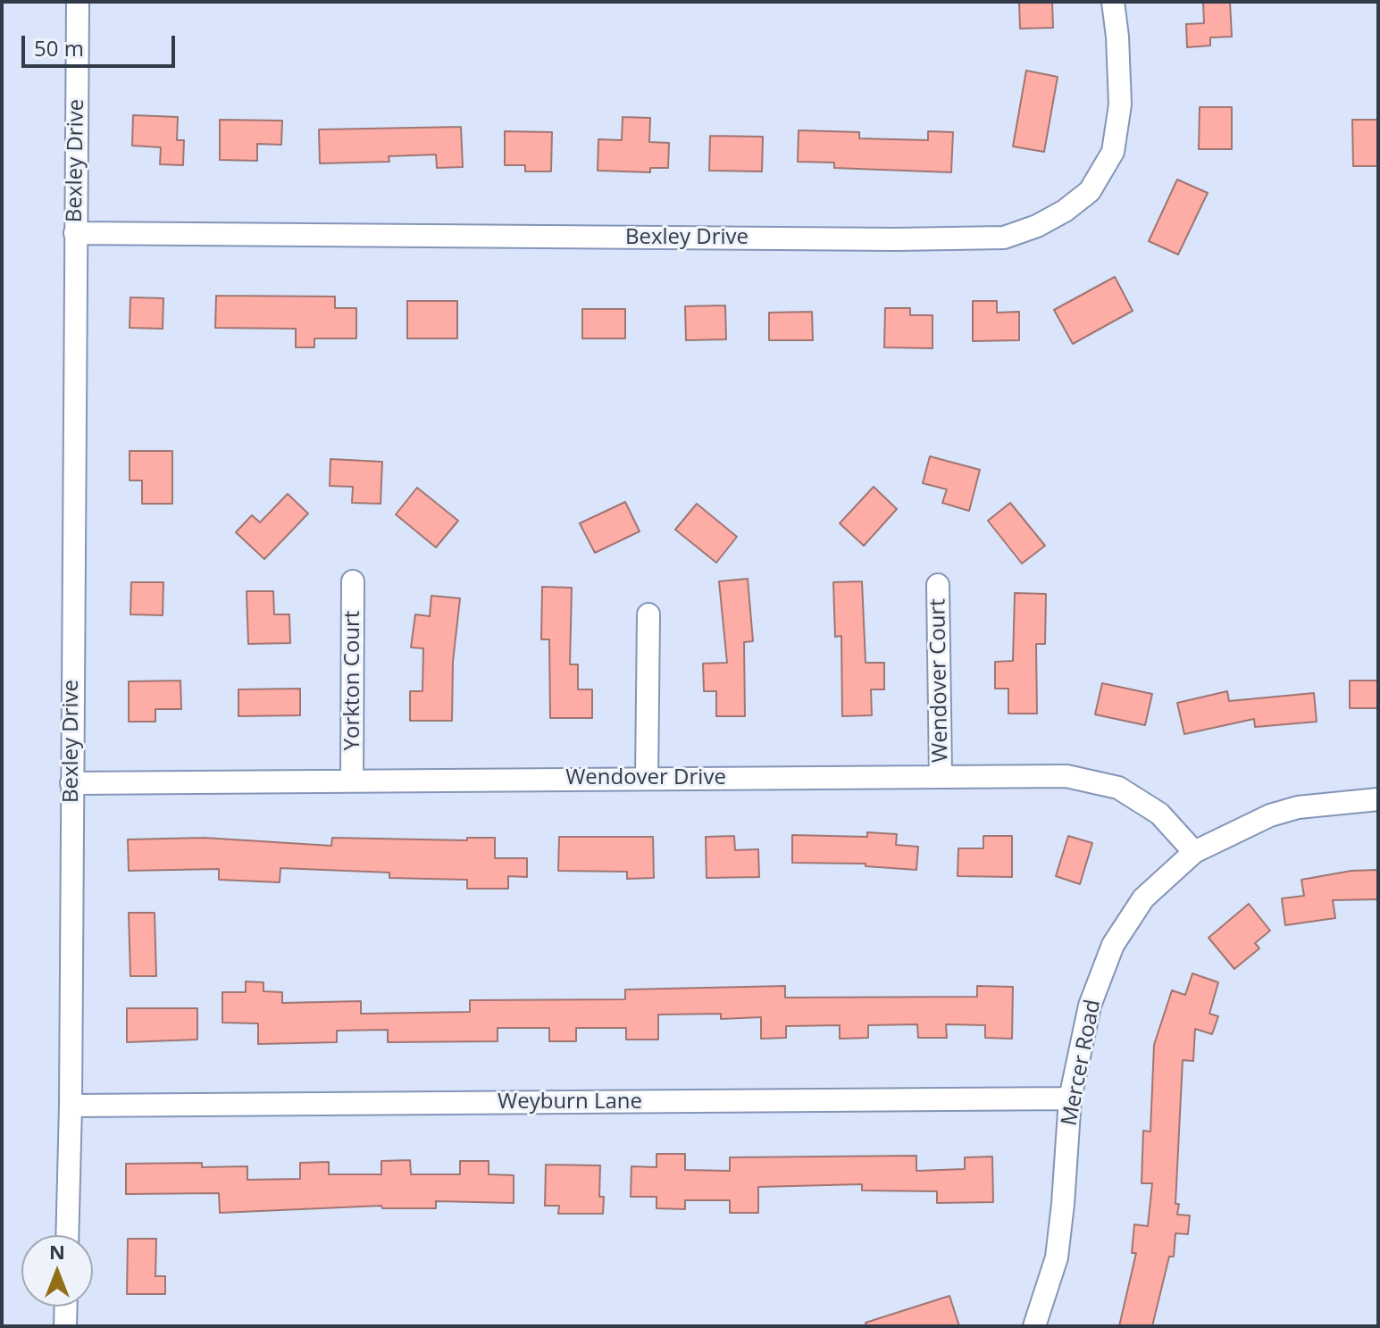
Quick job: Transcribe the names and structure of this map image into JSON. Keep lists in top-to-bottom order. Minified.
{"streets":{"street":["Bexley Drive","Yorkton Court","Wendover Court","Wendover Drive","Mercer Road","Weyburn Lane"]},"crossings":[["Bexley Drive","Wendover Drive"],["Bexley Drive","Weyburn Lane"],["Yorkton Court","Wendover Drive"],["Wendover Court","Wendover Drive"],["Wendover Drive","Mercer Road"],["Mercer Road","Weyburn Lane"]],"scale_bar":"50 m","north":"top"}
